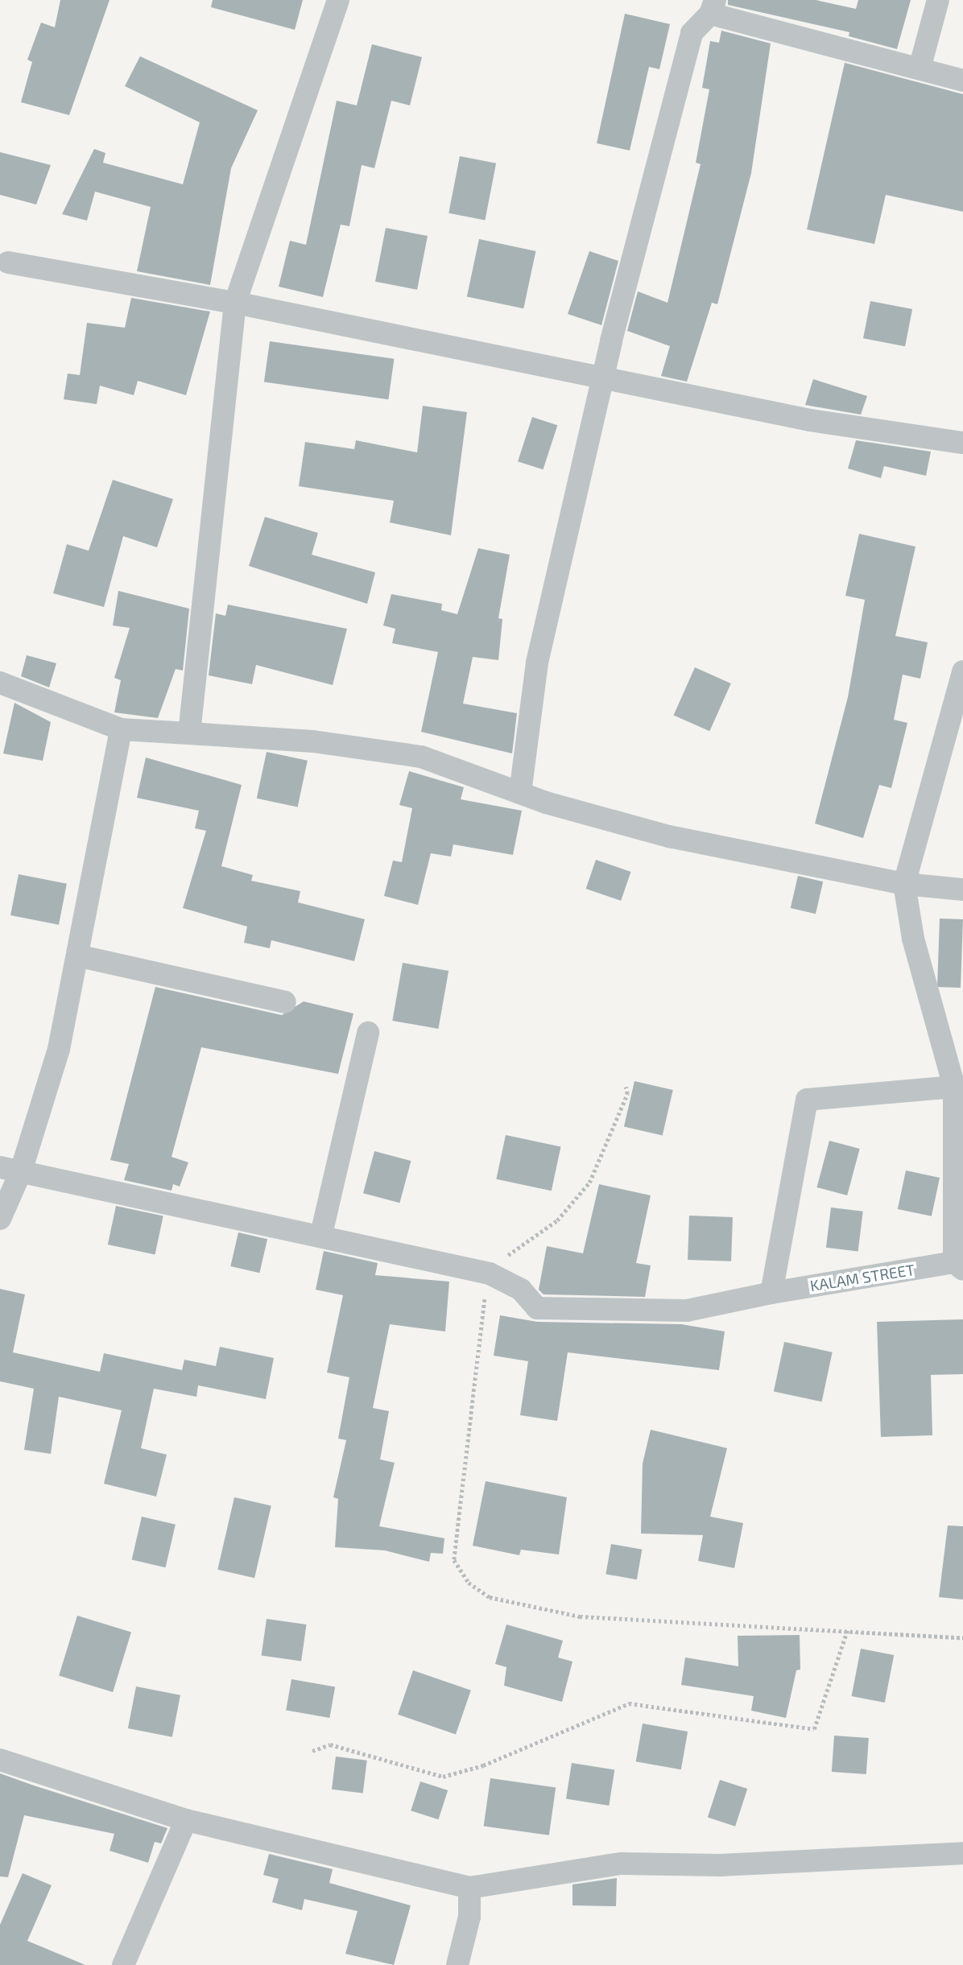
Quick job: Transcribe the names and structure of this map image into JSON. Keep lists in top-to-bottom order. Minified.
{"streets":{"street":["KALAM STREET"]}}
